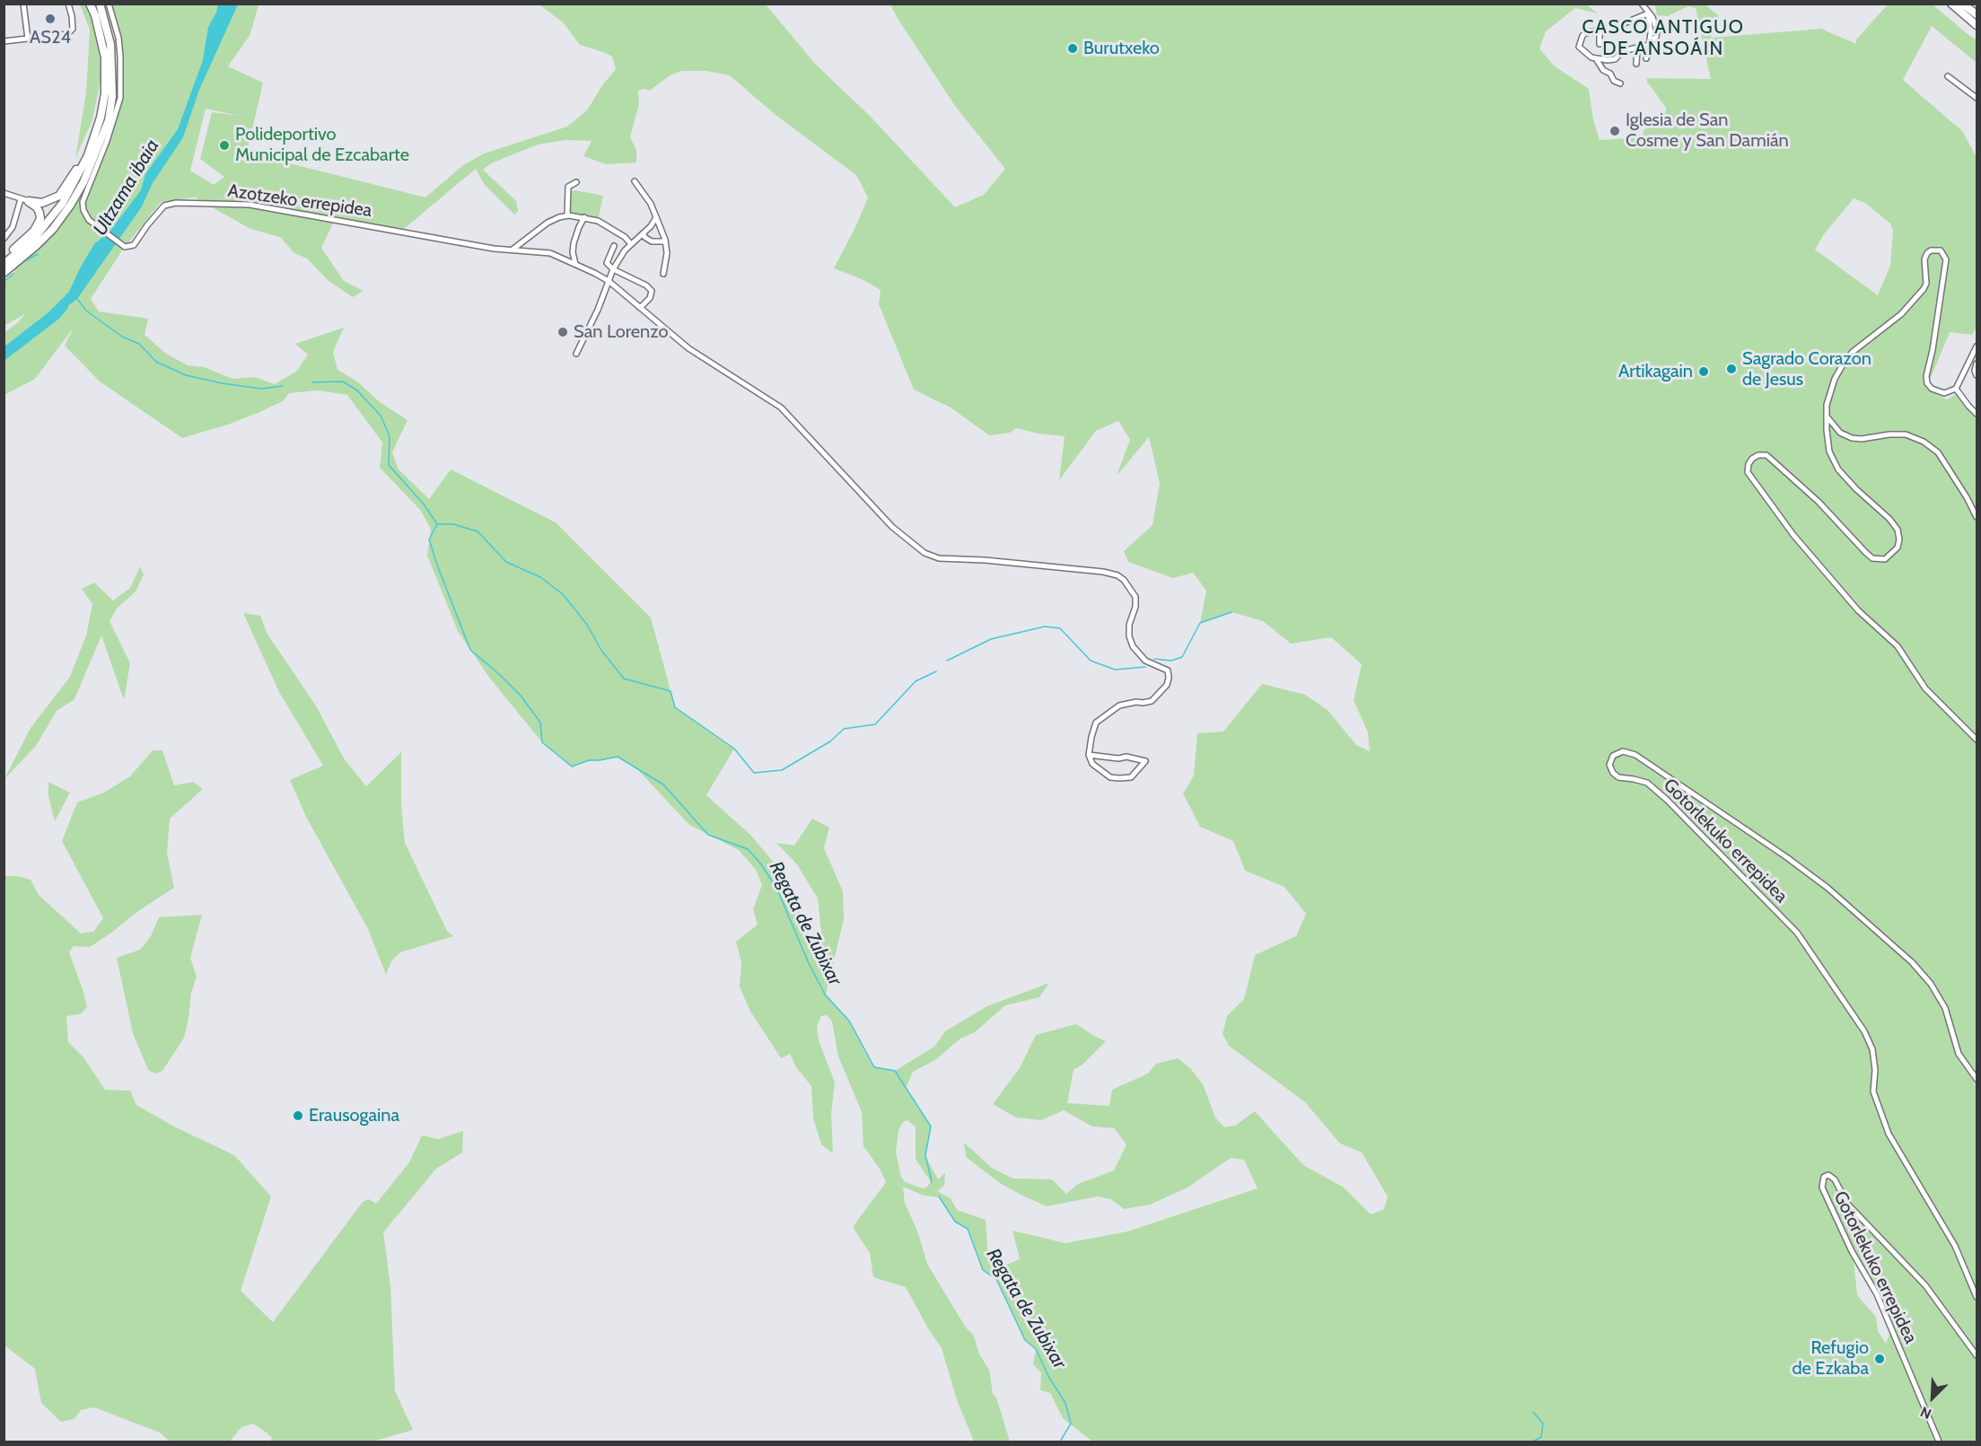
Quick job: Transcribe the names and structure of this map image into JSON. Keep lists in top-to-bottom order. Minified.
{"streets":{"street":["Azotzeko errepidea","Gotorlekuko errepidea"]},"districts":["CASCO ANTIGUO DE ANSOÁIN"],"water":["Ultzama ibaia","Regata de Zubixar"],"places":["AS24","Burutxeko","Iglesia de San Cosme y San Damián","Polideportivo Municipal de Ezcabarte","San Lorenzo","Sagrado Corazon de Jesus","Artikagain","Erausogaina","Refugio de Ezkaba"],"north":"bottom left"}
